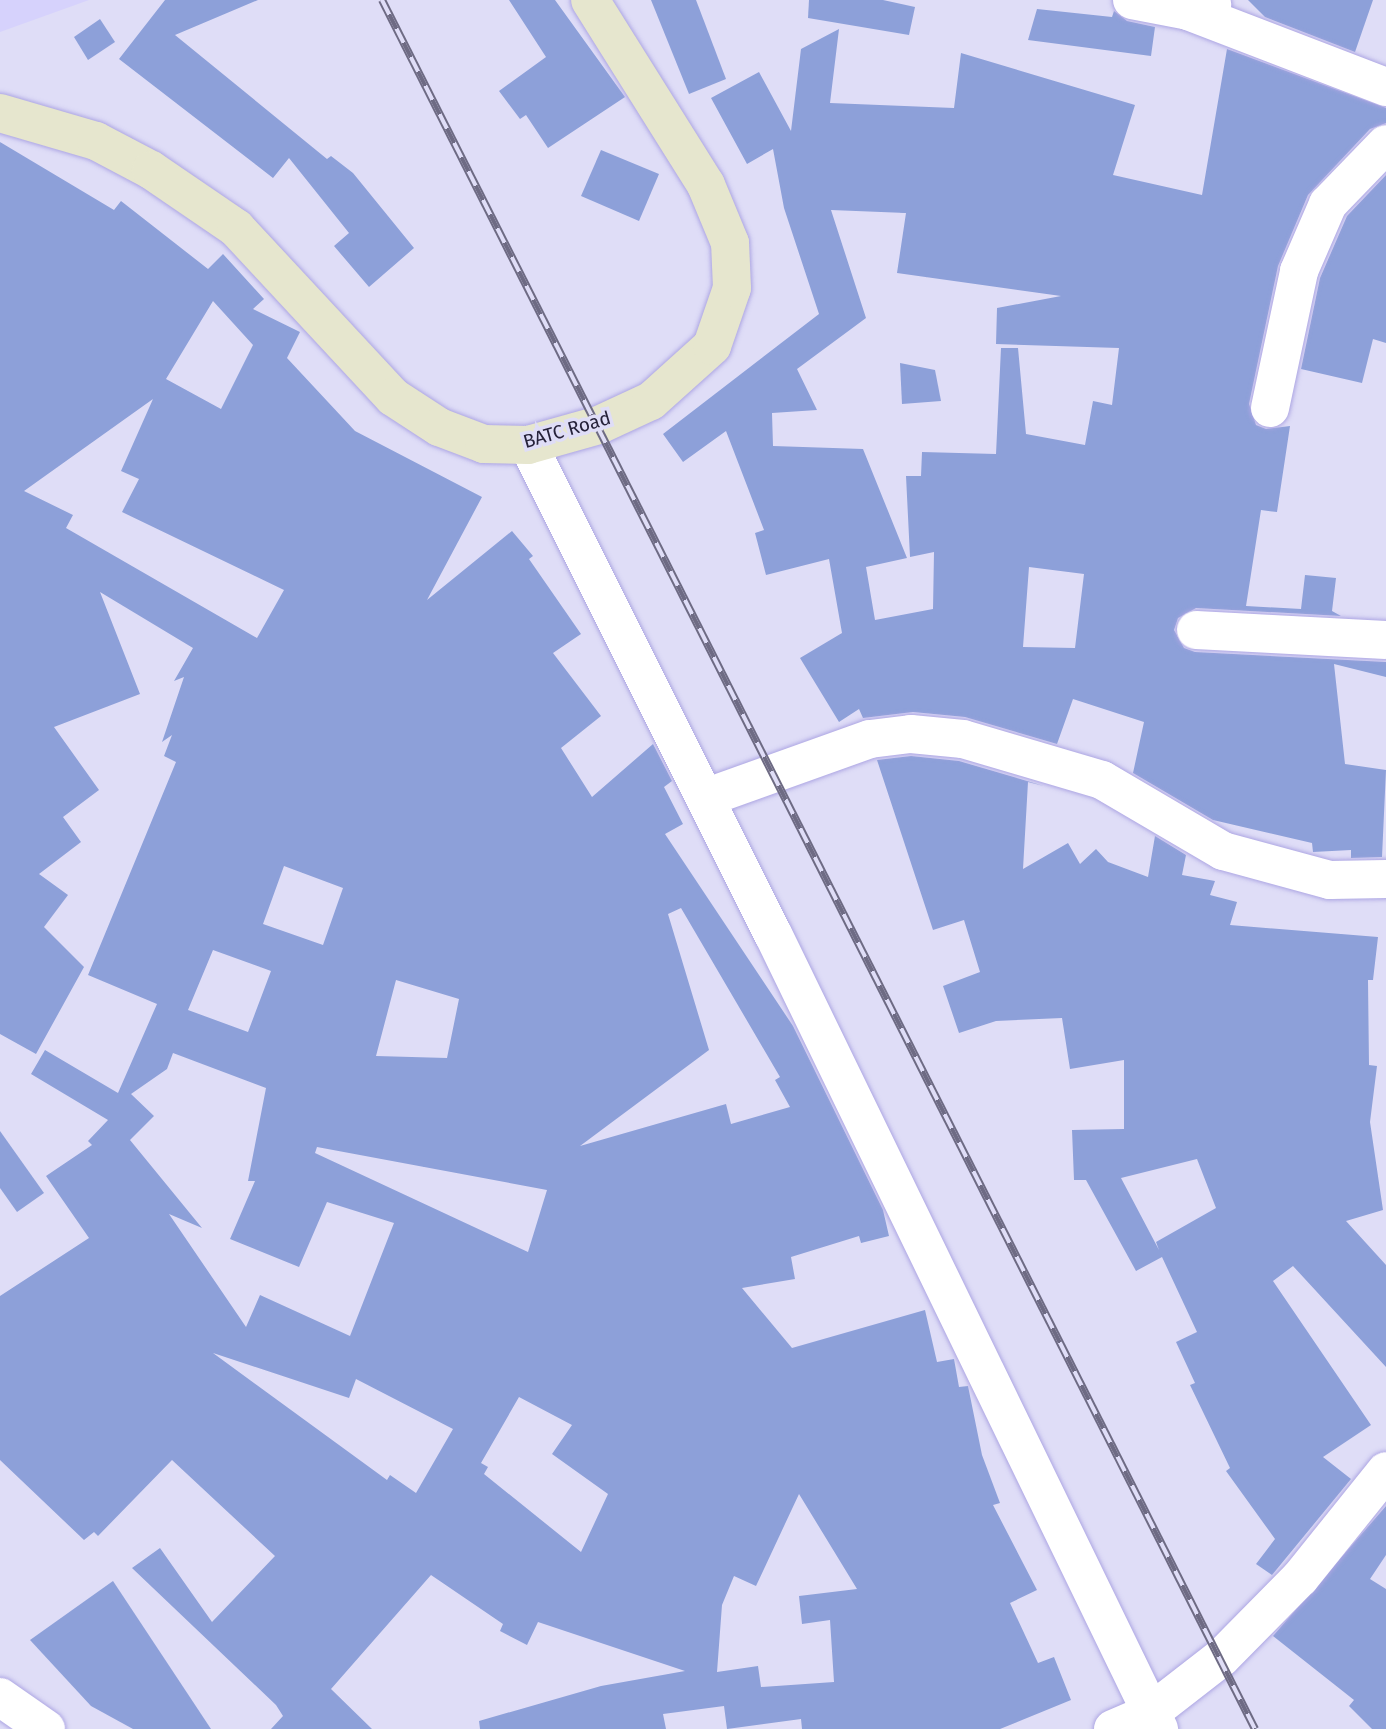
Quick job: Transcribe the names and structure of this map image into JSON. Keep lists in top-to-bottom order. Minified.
{"streets":{"street":["BATC Road"]}}
